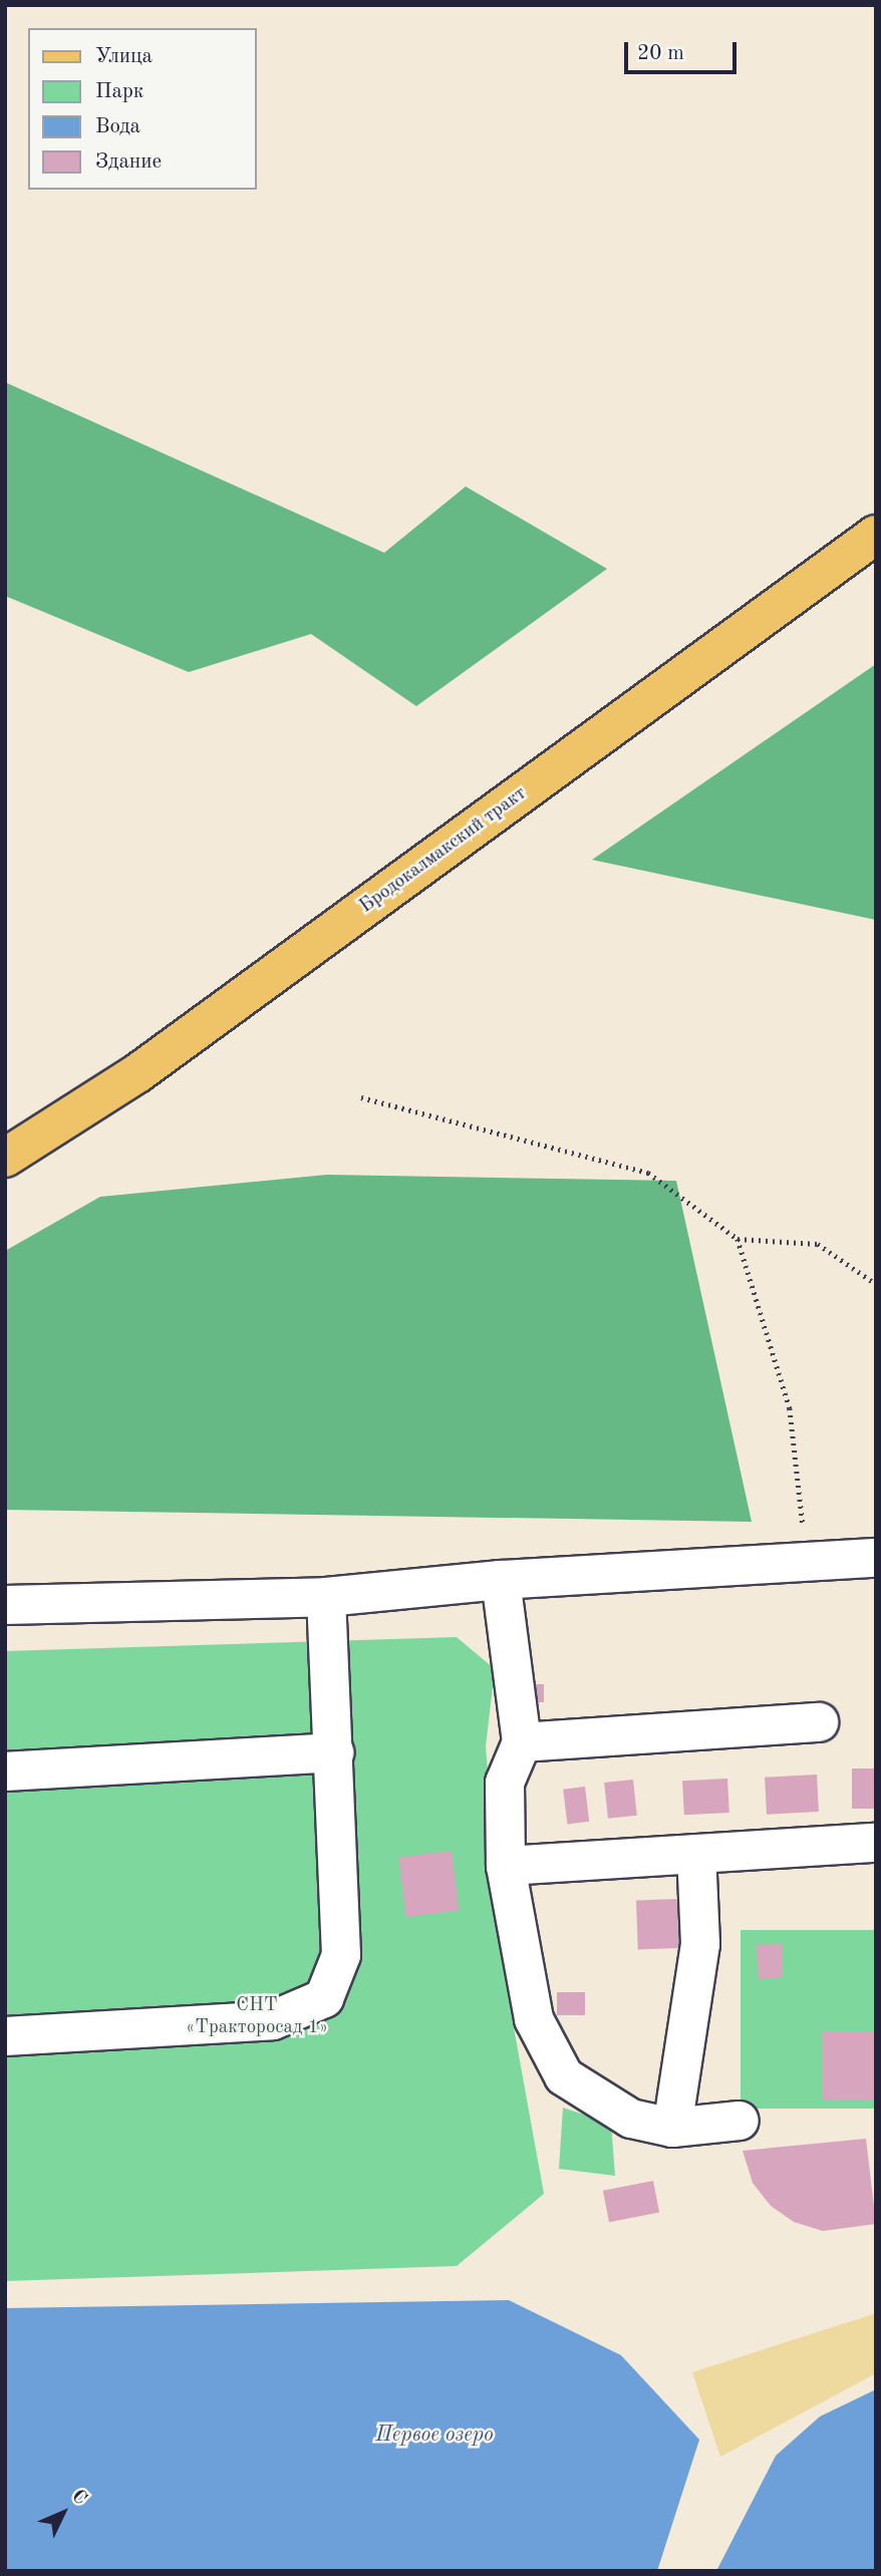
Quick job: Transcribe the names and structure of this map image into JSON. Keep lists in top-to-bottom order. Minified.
{"streets":{"main road":["Бродокалмакский тракт"]},"water":["Первое озеро"],"parks":["СНТ «Тракторосад 1»"],"legend":["Улица","Парк","Вода","Здание"],"scale_bar":"20 m","north":"top right"}
